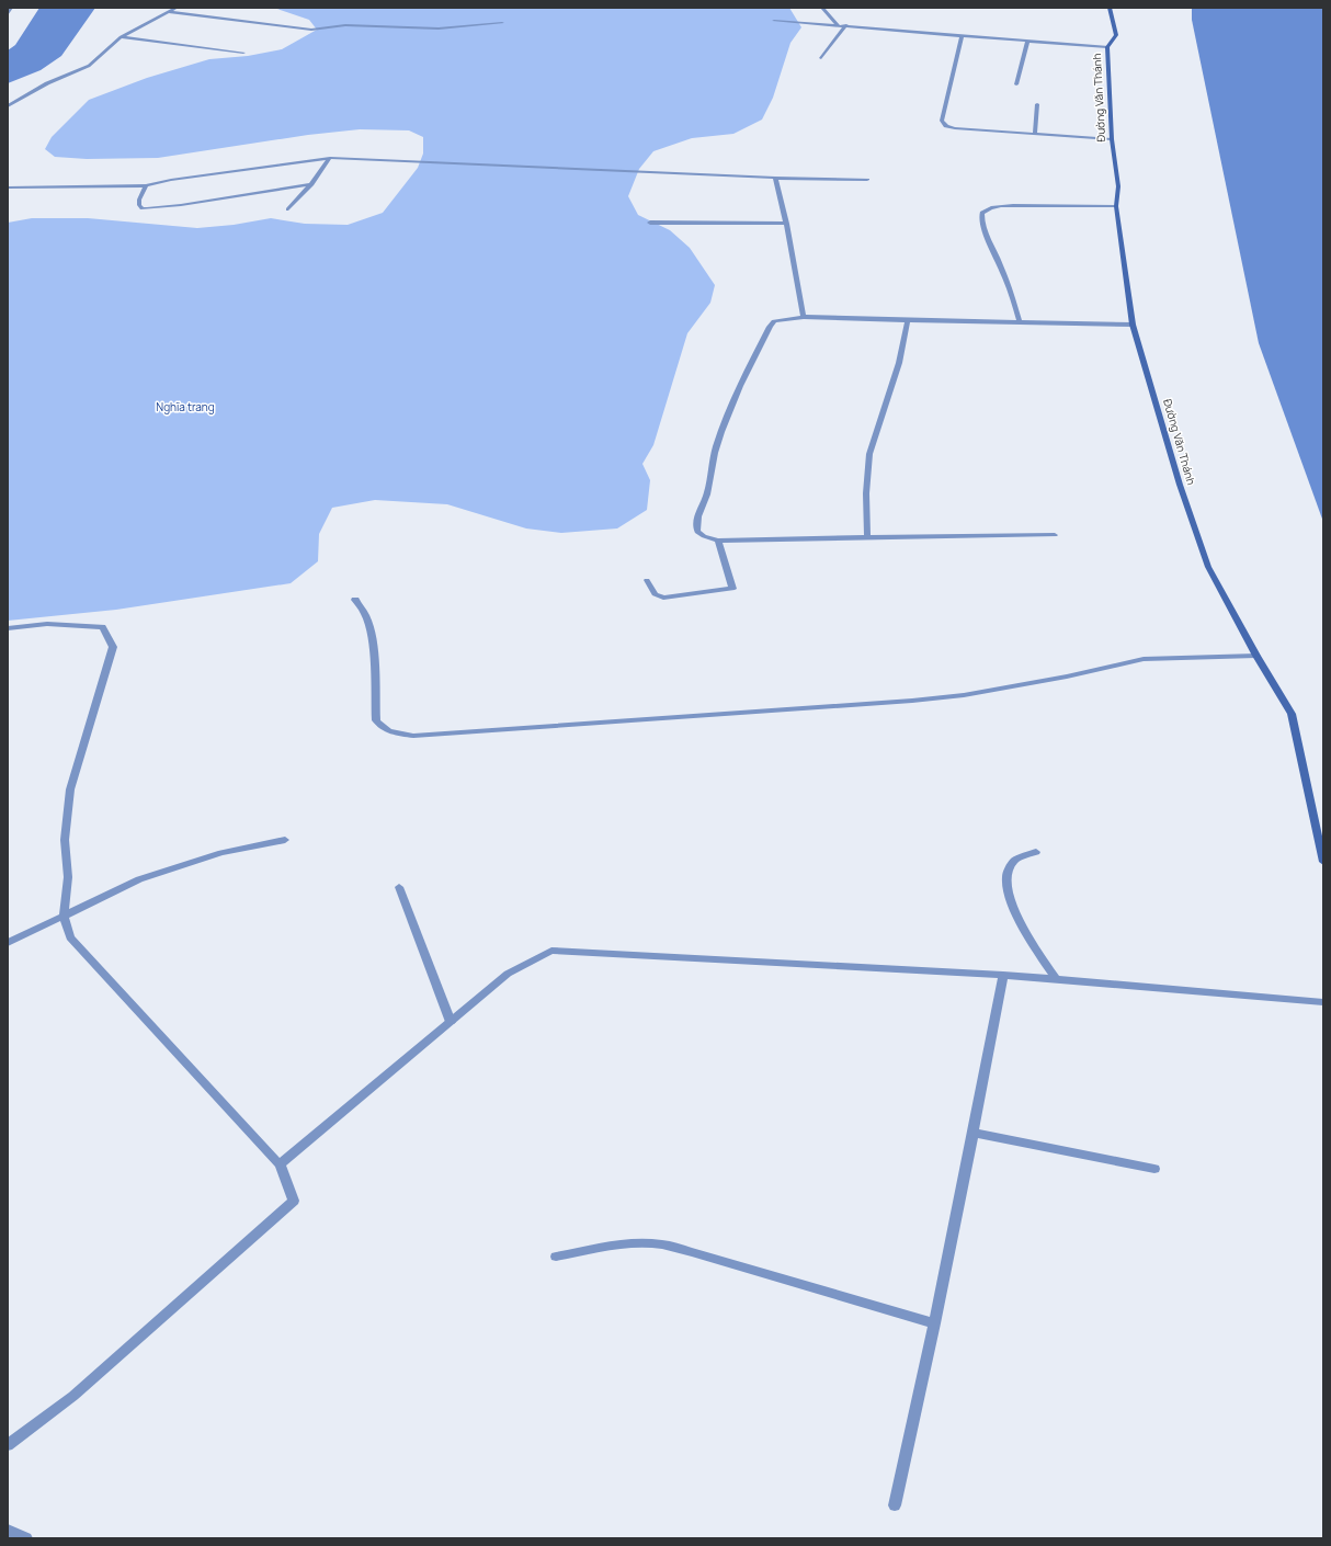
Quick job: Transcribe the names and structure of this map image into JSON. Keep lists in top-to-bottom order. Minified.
{"streets":{"main road":["Đường Văn Thánh"]},"parks":["Nghĩa trang"]}
